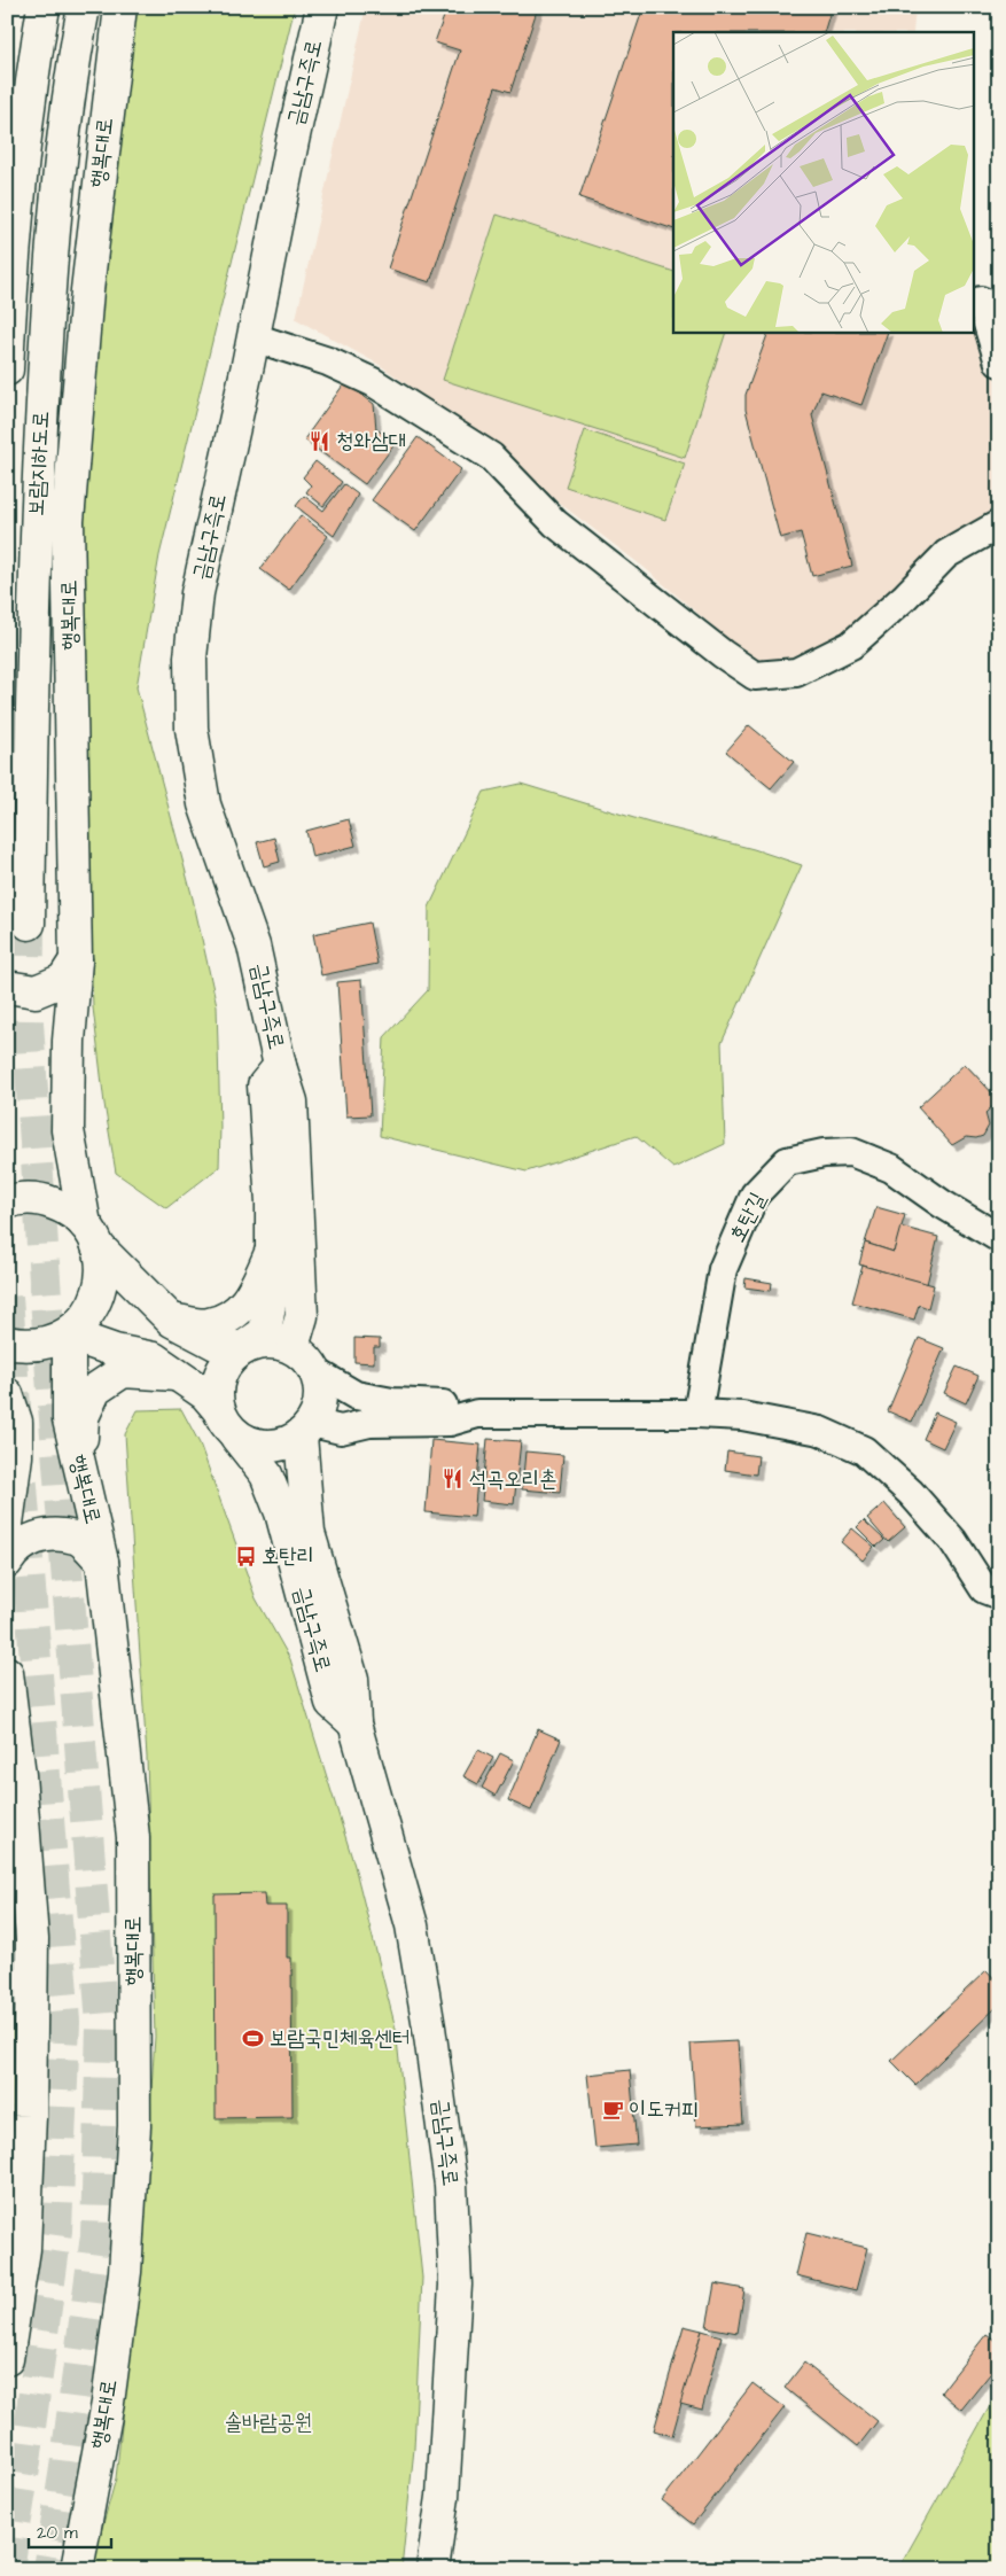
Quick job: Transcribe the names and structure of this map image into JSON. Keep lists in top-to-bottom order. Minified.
{"streets":{"main road":["금남구즉로","행복대로","보람지하도로"],"street":["호탄길"]},"parks":["솔바람공원"],"places":{"restaurant":["청와삼대","석곡오리촌"],"bus stop":["호탄리"],"sports":["보람국민체육센터"],"cafe":["이도커피"]},"scale_bar":"20 m"}
